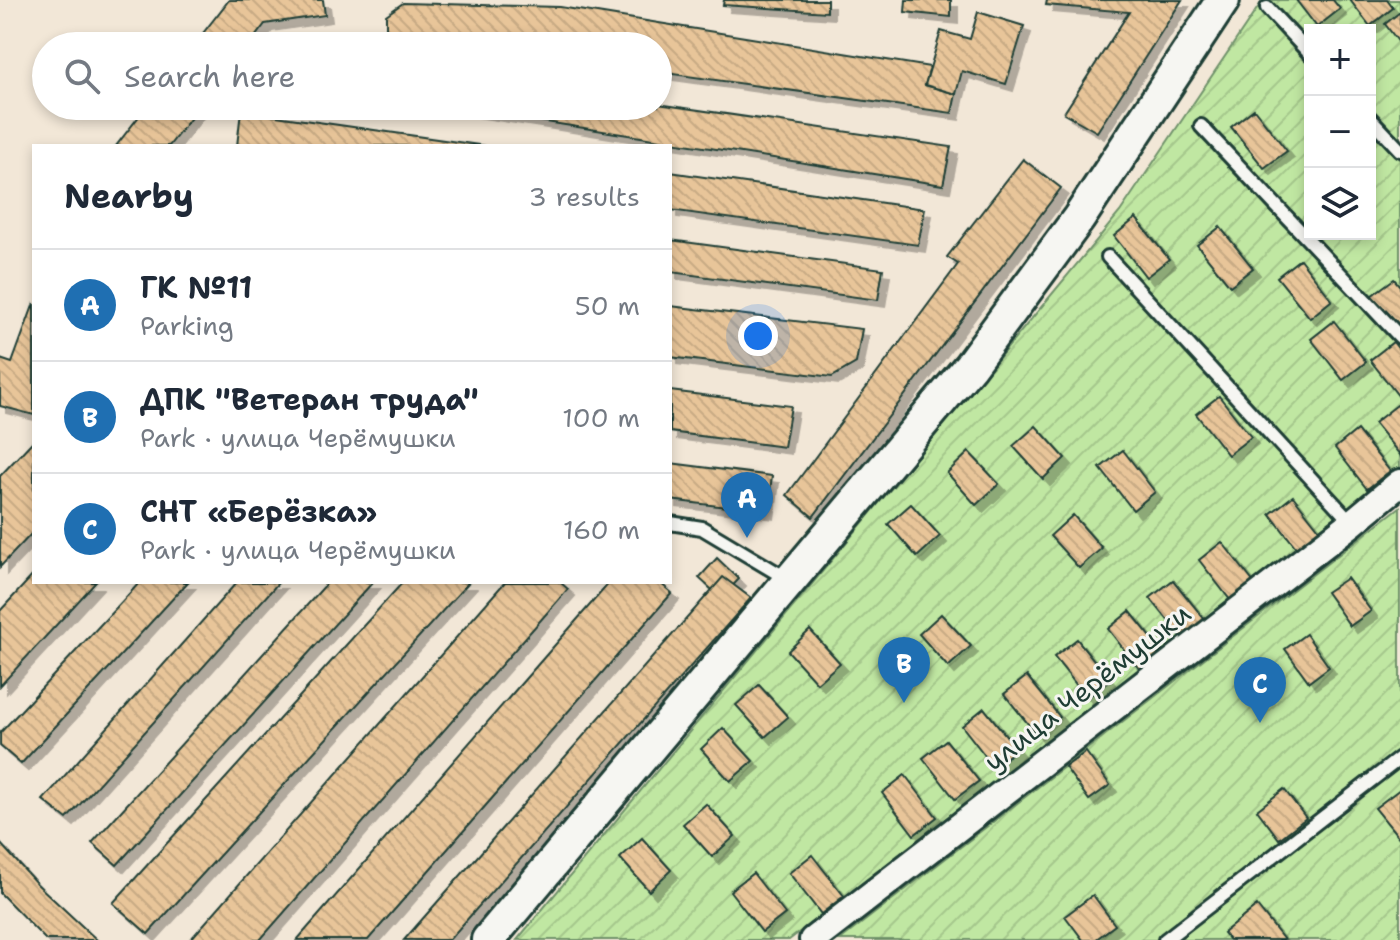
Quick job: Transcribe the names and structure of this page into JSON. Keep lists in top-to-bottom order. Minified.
{"streets":{"street":["улица Черёмушки"]},"page":{"map_buttons":["+","−"],"search":"Search here","heading":["Nearby","3 results"],"list":[{"mark":"A","name":"ГК №11","note":"Parking","value":"50 m"},{"mark":"B","name":"ДПК \"Ветеран труда\"","note":"Park · улица Черёмушки","value":"100 m"},{"mark":"C","name":"СНТ «Берёзка»","note":"Park · улица Черёмушки","value":"160 m"}],"pins":["A","B","C"]}}
